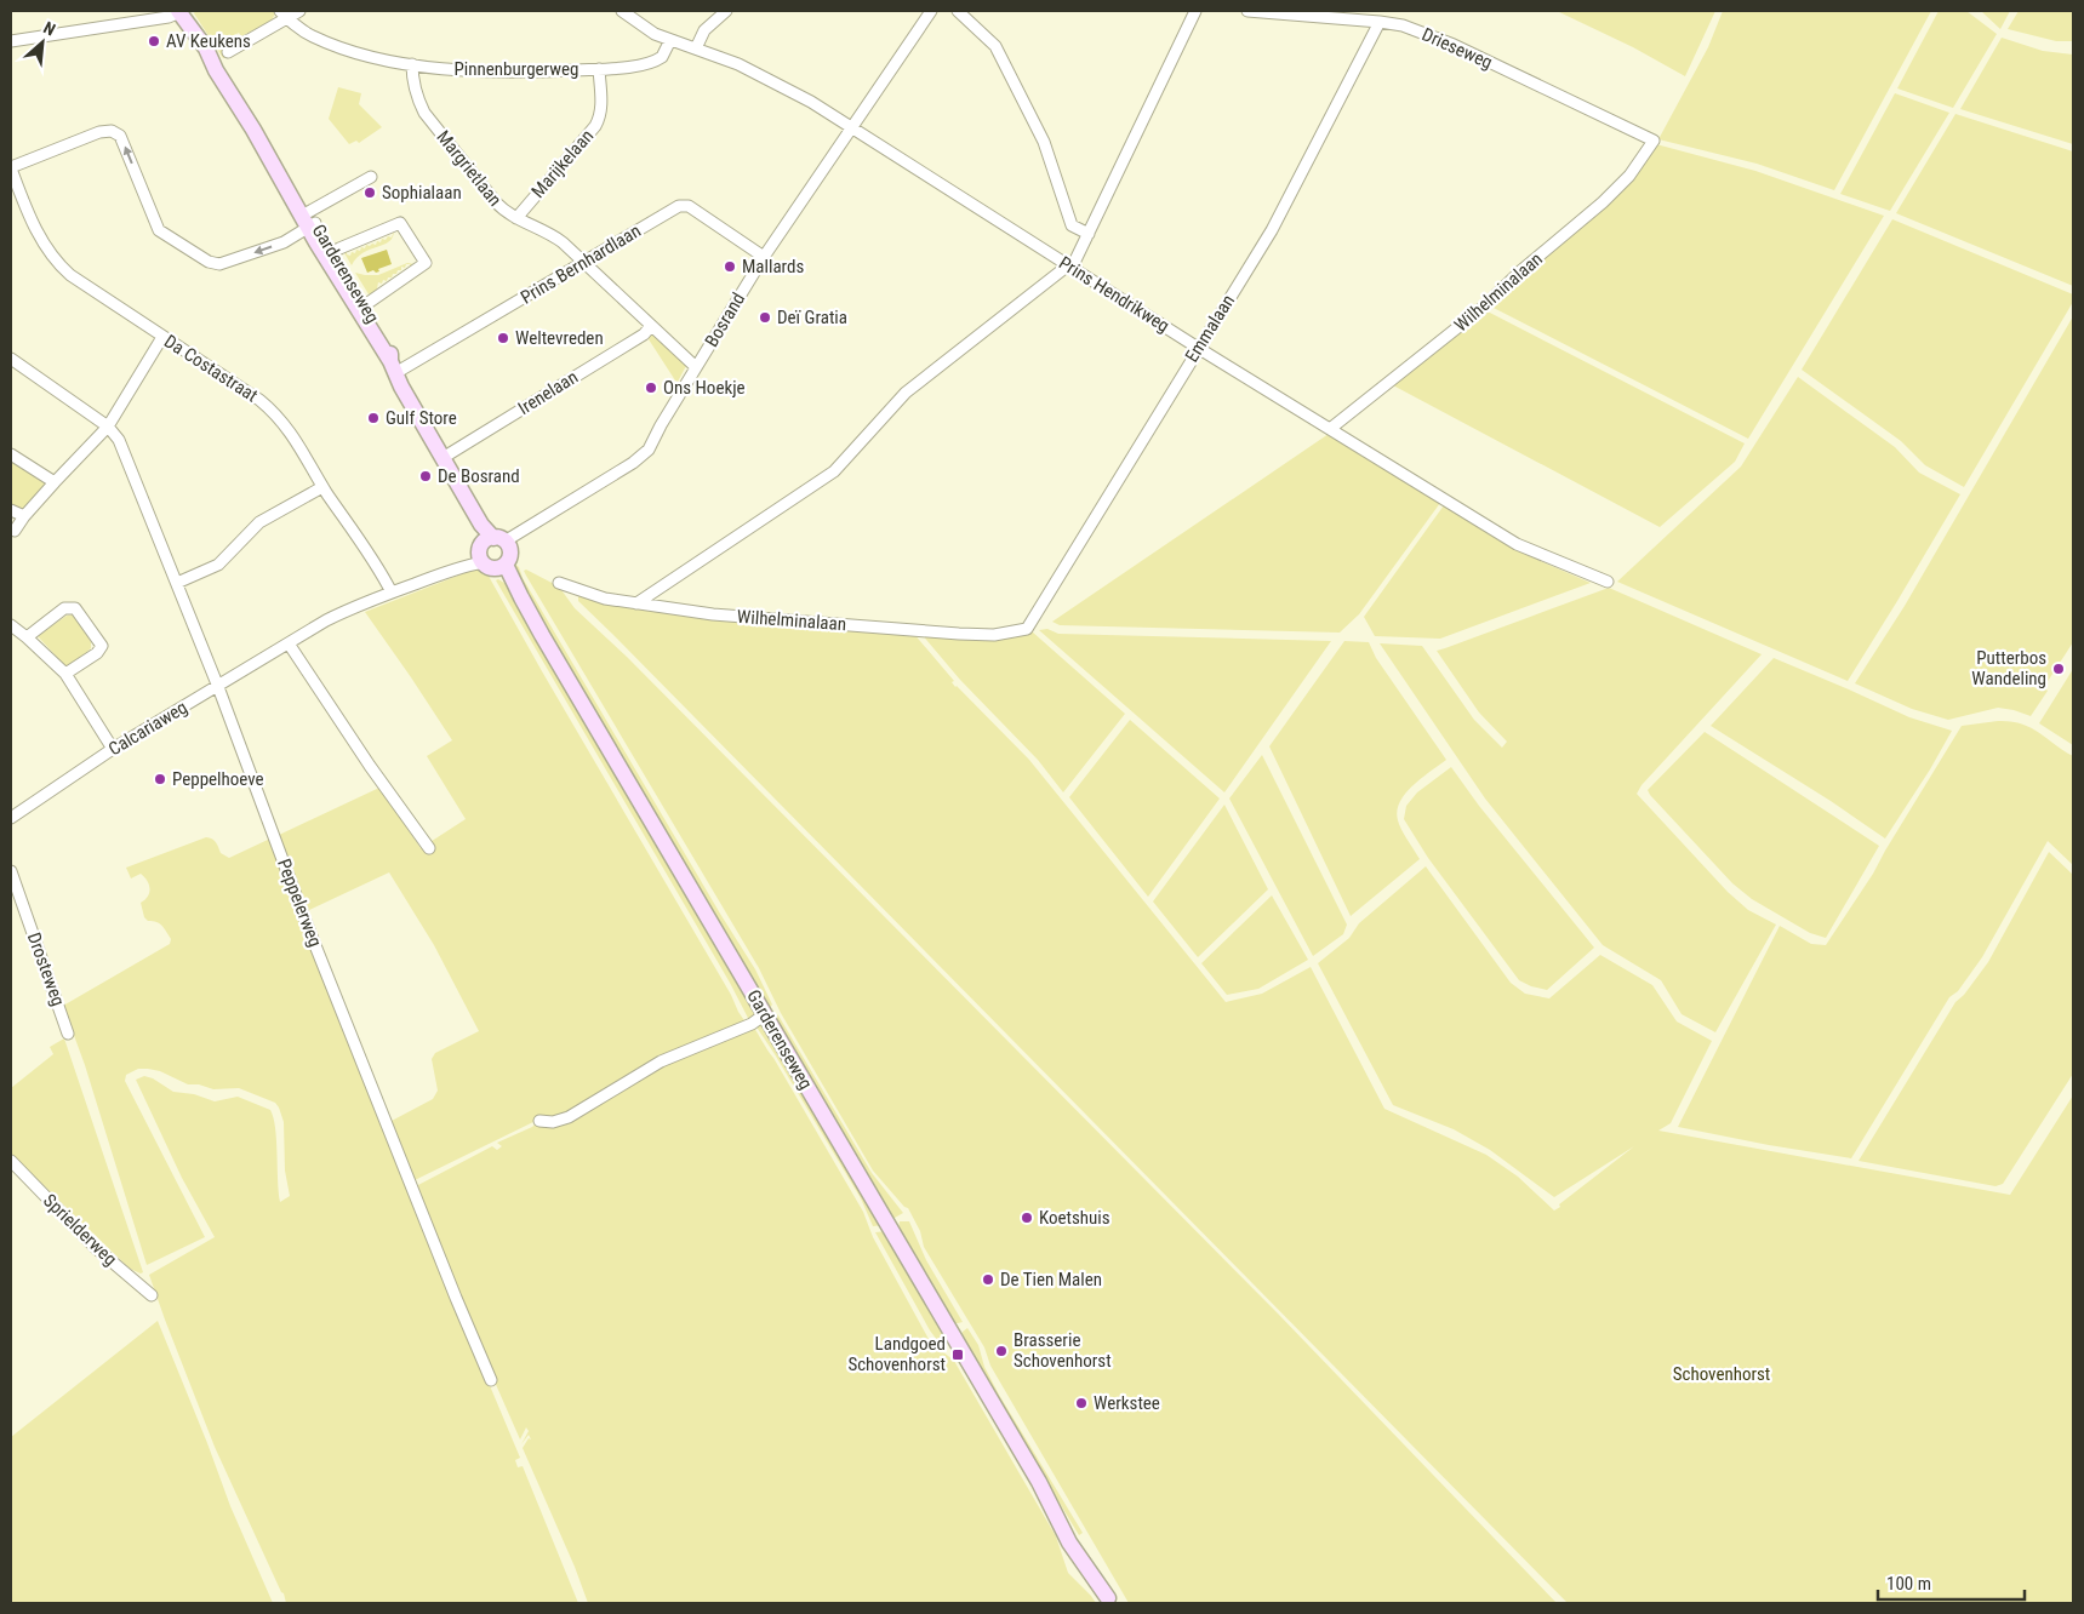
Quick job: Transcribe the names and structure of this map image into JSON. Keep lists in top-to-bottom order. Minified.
{"streets":{"main road":["Garderenseweg"],"street":["Drieseweg","Pinnenburgerweg","Marijkelaan","Margrietlaan","Prins Bernhardlaan","Wilhelminalaan","Prins Hendrikweg","Bosrand","Emmalaan","Da Costastraat","Irenelaan","Calcariaweg","Peppelerweg","Drosteweg","Sprielderweg"]},"crossings":[["Drieseweg","Wilhelminalaan"],["Drieseweg","Emmalaan"],["Pinnenburgerweg","Marijkelaan"],["Pinnenburgerweg","Margrietlaan"],["Pinnenburgerweg","Prins Hendrikweg"],["Marijkelaan","Margrietlaan"],["Margrietlaan","Prins Bernhardlaan"],["Margrietlaan","Bosrand"],["Margrietlaan","Irenelaan"],["Prins Bernhardlaan","Garderenseweg"],["Prins Bernhardlaan","Bosrand"],["Garderenseweg","Bosrand"],["Garderenseweg","Irenelaan"],["Garderenseweg","Calcariaweg"],["Wilhelminalaan","Prins Hendrikweg"],["Wilhelminalaan","Emmalaan"],["Prins Hendrikweg","Bosrand"],["Prins Hendrikweg","Emmalaan"],["Bosrand","Calcariaweg"],["Da Costastraat","Calcariaweg"],["Calcariaweg","Peppelerweg"]],"parks":["Schovenhorst"],"places":{"other":["AV Keukens","Sophialaan","Mallards","Deï Gratia","Weltevreden","Ons Hoekje","Gulf Store","De Bosrand","Putterbos Wandeling","Peppelhoeve","Koetshuis","De Tien Malen","Brasserie Schovenhorst","Werkstee"],"transit":["Landgoed Schovenhorst"]},"scale_bar":"100 m","north":"top right"}
